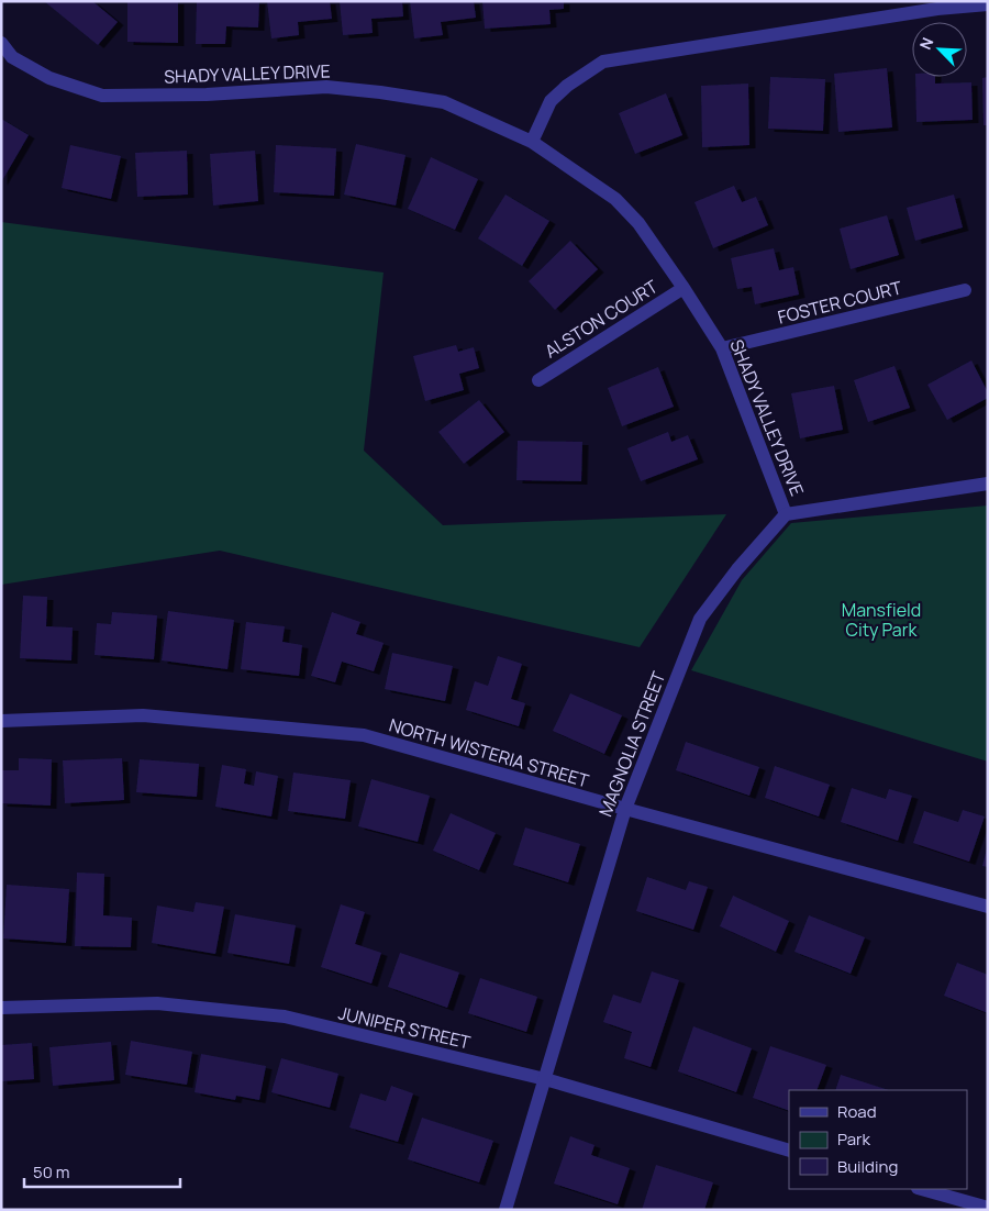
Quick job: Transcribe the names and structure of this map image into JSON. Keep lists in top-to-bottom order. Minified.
{"streets":{"street":["SHADY VALLEY DRIVE","FOSTER COURT","ALSTON COURT","MAGNOLIA STREET","NORTH WISTERIA STREET","JUNIPER STREET"]},"crossings":[["SHADY VALLEY DRIVE","FOSTER COURT"],["SHADY VALLEY DRIVE","ALSTON COURT"],["SHADY VALLEY DRIVE","MAGNOLIA STREET"],["MAGNOLIA STREET","NORTH WISTERIA STREET"],["MAGNOLIA STREET","JUNIPER STREET"]],"parks":["Mansfield City Park"],"legend":["Road","Park","Building"],"scale_bar":"50 m","north":"top left"}
